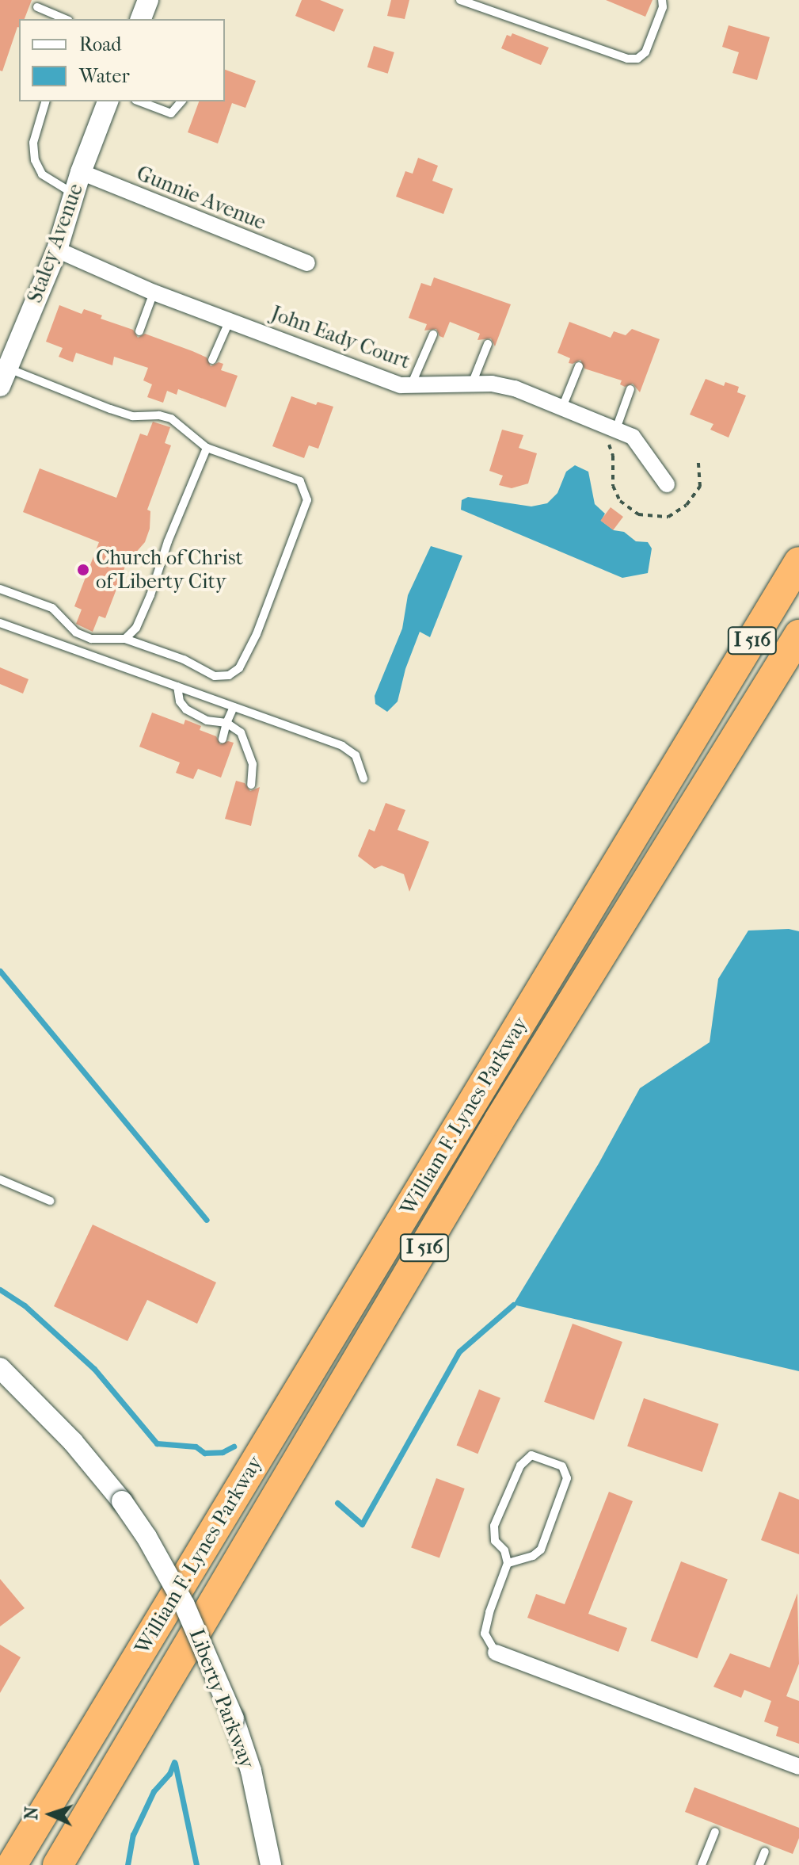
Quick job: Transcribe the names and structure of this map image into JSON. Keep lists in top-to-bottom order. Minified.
{"streets":{"highway":["I 516","William F. Lynes Parkway"],"street":["Gunnie Avenue","Staley Avenue","John Eady Court","Liberty Parkway"]},"crossings":[["Gunnie Avenue","Staley Avenue"],["Staley Avenue","John Eady Court"]],"places":["Church of Christ of Liberty City"],"legend":["Road","Water"],"north":"left"}
